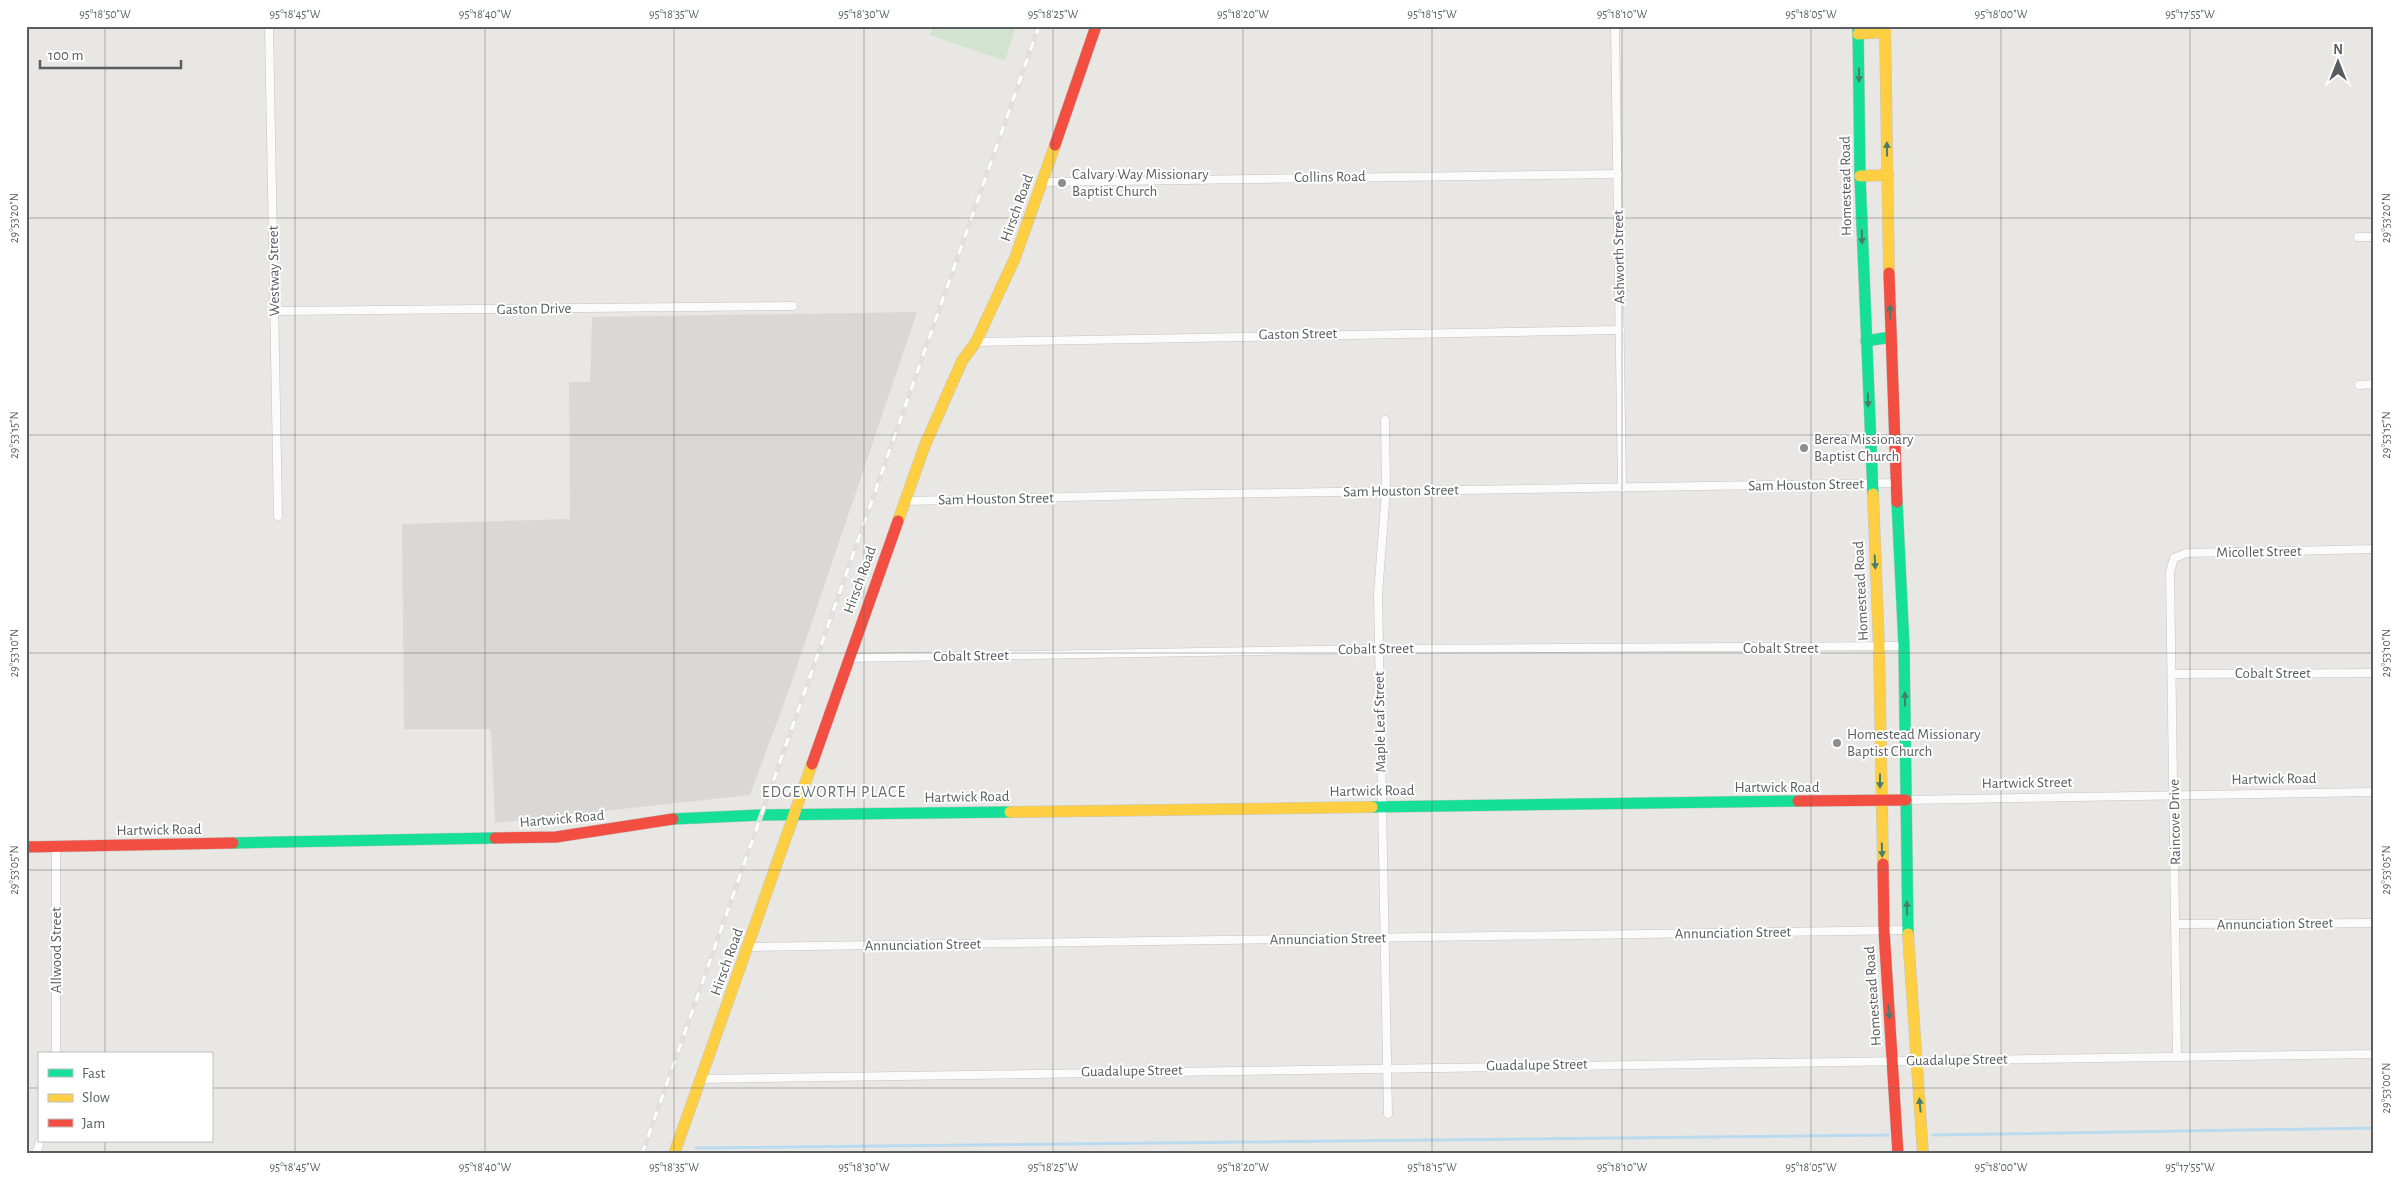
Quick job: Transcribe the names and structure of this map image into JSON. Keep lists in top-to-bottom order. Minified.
{"streets":{"main road":["Homestead Road","Hirsch Road","Hartwick Road","Hartwick Street"],"street":["Collins Road","Ashworth Street","Westway Street","Gaston Drive","Gaston Street","Sam Houston Street","Micollet Street","Cobalt Street","Maple Leaf Street","Raincove Drive","Annunciation Street","Allwood Street","Guadalupe Street"]},"crossings":[["Collins Road","Hirsch Road"],["Collins Road","Ashworth Street"],["Homestead Road","Sam Houston Street"],["Homestead Road","Cobalt Street"],["Homestead Road","Hartwick Road"],["Homestead Road","Hartwick Street"],["Homestead Road","Annunciation Street"],["Homestead Road","Guadalupe Street"],["Hirsch Road","Gaston Street"],["Hirsch Road","Sam Houston Street"],["Hirsch Road","Cobalt Street"],["Hirsch Road","Hartwick Road"],["Hirsch Road","Annunciation Street"],["Hirsch Road","Guadalupe Street"],["Ashworth Street","Gaston Street"],["Ashworth Street","Sam Houston Street"],["Westway Street","Gaston Drive"],["Sam Houston Street","Maple Leaf Street"],["Micollet Street","Raincove Drive"],["Cobalt Street","Maple Leaf Street"],["Cobalt Street","Raincove Drive"],["Maple Leaf Street","Hartwick Road"],["Maple Leaf Street","Annunciation Street"],["Maple Leaf Street","Guadalupe Street"],["Hartwick Road","Hartwick Street"],["Hartwick Road","Raincove Drive"],["Hartwick Road","Allwood Street"],["Hartwick Street","Raincove Drive"],["Raincove Drive","Annunciation Street"],["Raincove Drive","Guadalupe Street"]],"districts":["EDGEWORTH PLACE"],"places":["Calvary Way Missionary Baptist Church","Berea Missionary Baptist Church","Homestead Missionary Baptist Church"],"legend":["Fast","Slow","Jam"],"scale_bar":"100 m","north":"top","coordinates":["95°18'50\"W","95°18'45\"W","95°18'40\"W","95°18'35\"W","95°18'30\"W","95°18'25\"W","95°18'20\"W","95°18'15\"W","95°18'10\"W","95°18'05\"W","95°18'00\"W","95°17'55\"W","29°53'20\"N","29°53'15\"N","29°53'10\"N","29°53'05\"N","29°53'00\"N"]}
